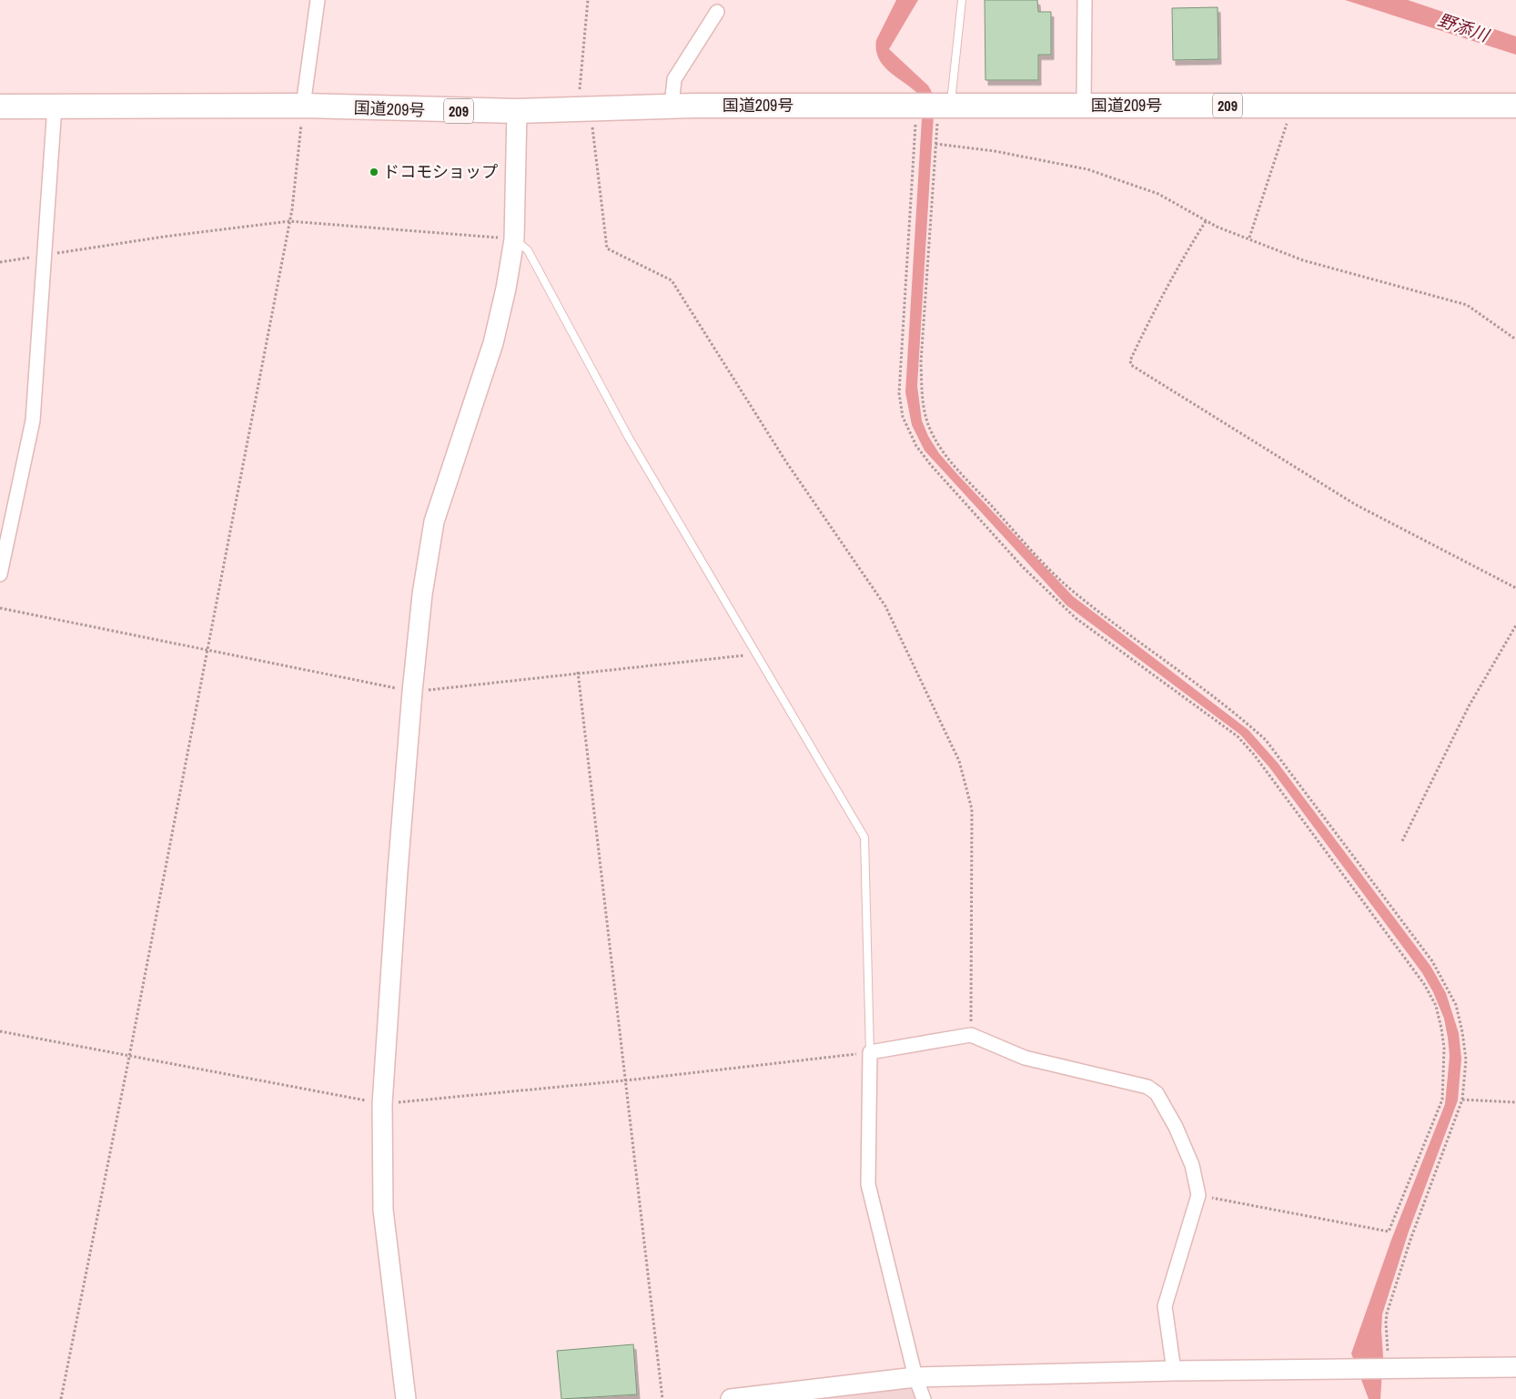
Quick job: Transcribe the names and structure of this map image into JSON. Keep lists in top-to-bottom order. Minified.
{"streets":{"highway":["国道209号","209"]},"water":["野添川"],"places":["ドコモショップ"]}
